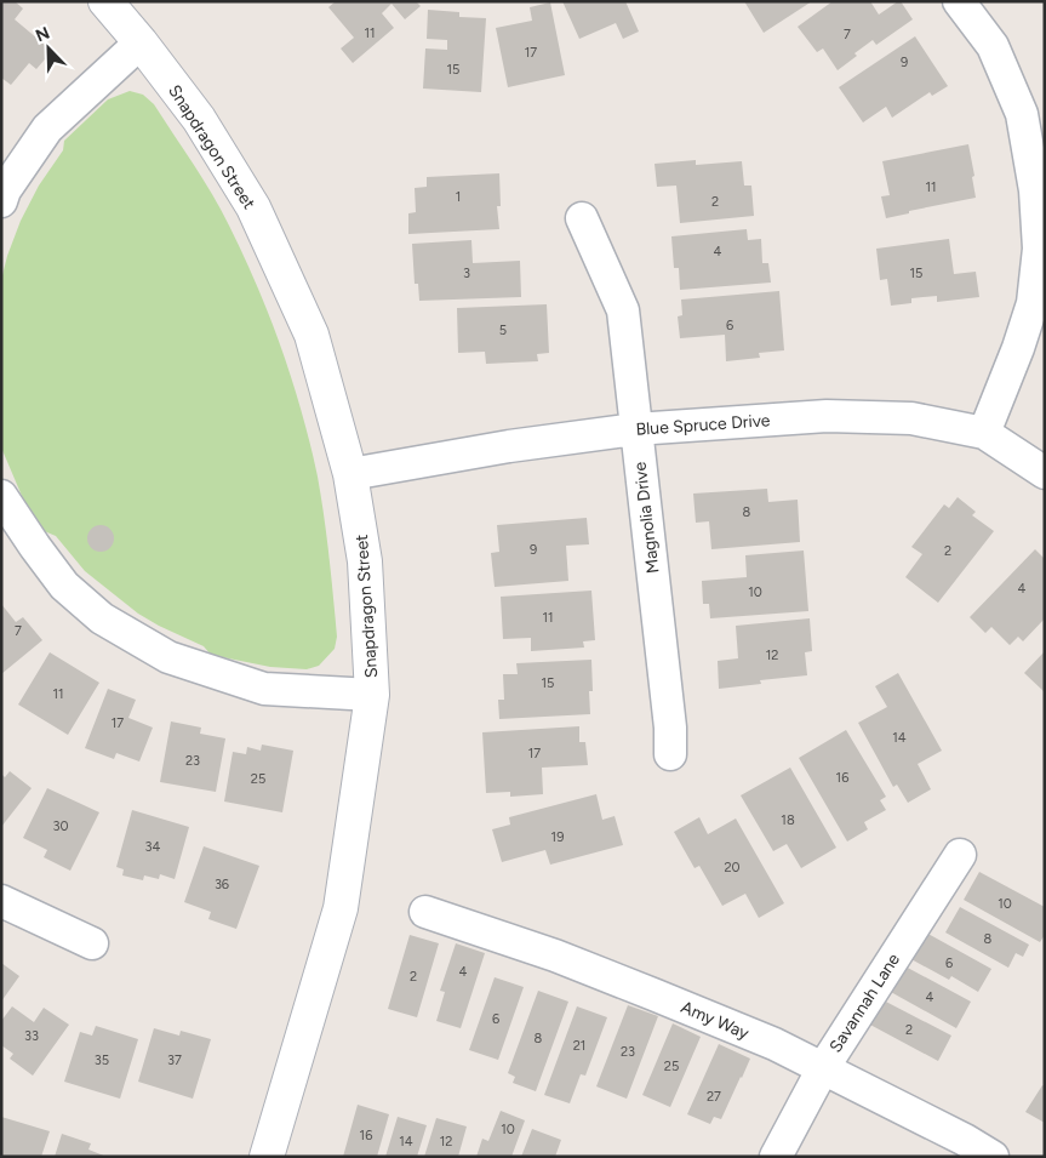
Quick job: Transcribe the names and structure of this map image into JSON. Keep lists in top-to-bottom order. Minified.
{"streets":{"street":["Snapdragon Street","Blue Spruce Drive","Magnolia Drive","Savannah Lane","Amy Way"]},"crossings":[["Snapdragon Street","Blue Spruce Drive"],["Blue Spruce Drive","Magnolia Drive"],["Savannah Lane","Amy Way"]],"house_numbers":["11","7","17","9","15","11","1","2","4","3","15","6","5","8","9","2","4","10","11","7","12","15","11","17","14","17","23","16","25","18","30","19","34","20","36","10","8","6","4","2","4","6","2","33","8","21","23","35","37","25","27","10","16","14","12"],"north":"top left"}
